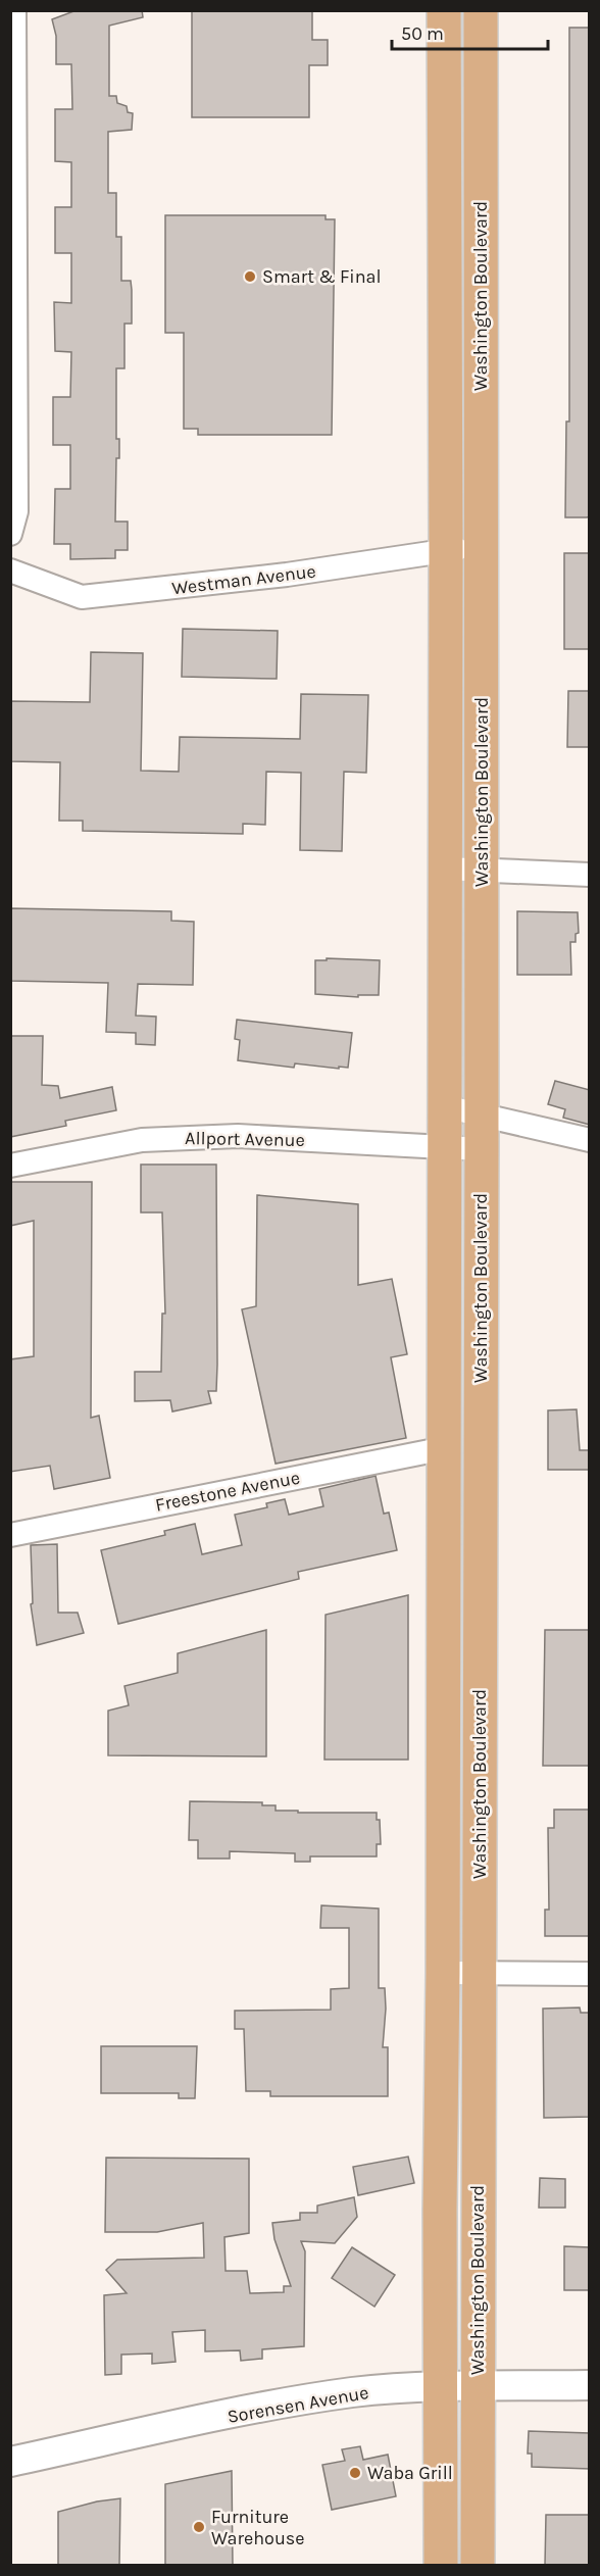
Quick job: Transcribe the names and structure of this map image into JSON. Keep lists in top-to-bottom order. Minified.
{"streets":{"main road":["Washington Boulevard"],"street":["Westman Avenue","Allport Avenue","Freestone Avenue","Sorensen Avenue"]},"crossings":[["Washington Boulevard","Westman Avenue"],["Washington Boulevard","Allport Avenue"],["Washington Boulevard","Freestone Avenue"],["Washington Boulevard","Sorensen Avenue"]],"places":["Smart & Final","Waba Grill","Furniture Warehouse"],"scale_bar":"50 m"}
